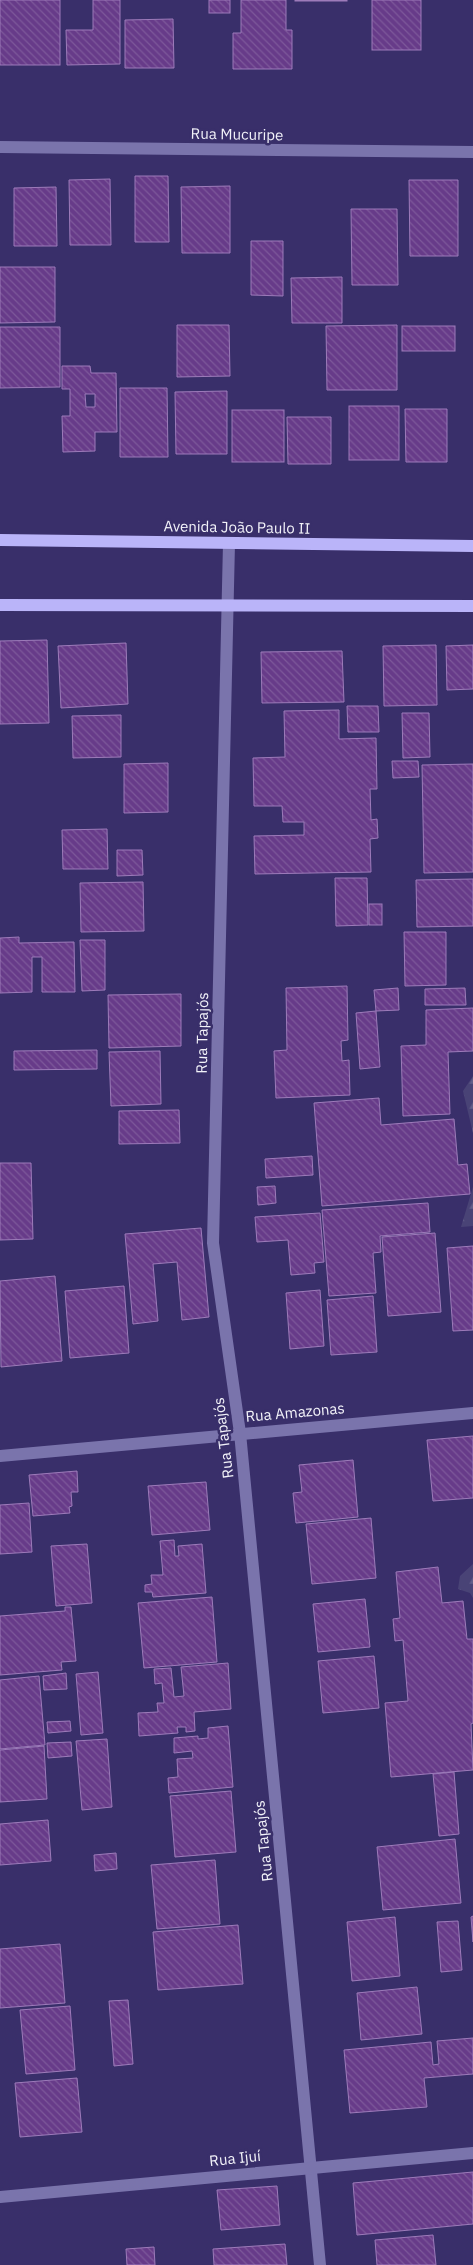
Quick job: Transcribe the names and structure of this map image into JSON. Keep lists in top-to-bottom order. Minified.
{"streets":{"main road":["Avenida João Paulo II"],"street":["Rua Mucuripe","Rua Tapajós","Rua Amazonas","Rua Ijuí"]},"crossings":[["Avenida João Paulo II","Rua Tapajós"],["Rua Tapajós","Rua Amazonas"],["Rua Tapajós","Rua Ijuí"]]}
